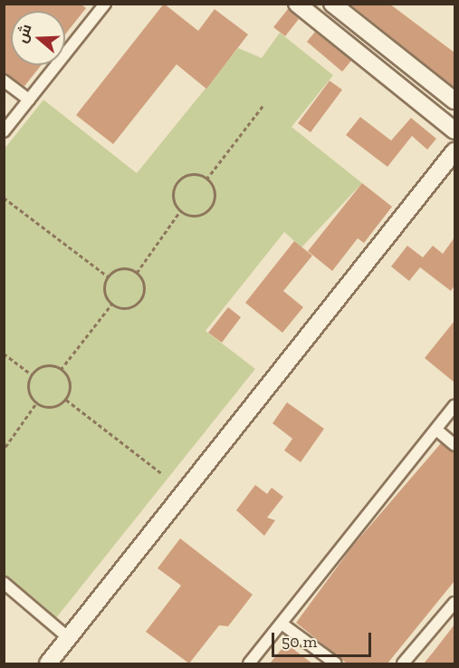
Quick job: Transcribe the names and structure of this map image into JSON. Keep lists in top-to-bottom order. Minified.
{"scale_bar":"50 m","north":"left"}
